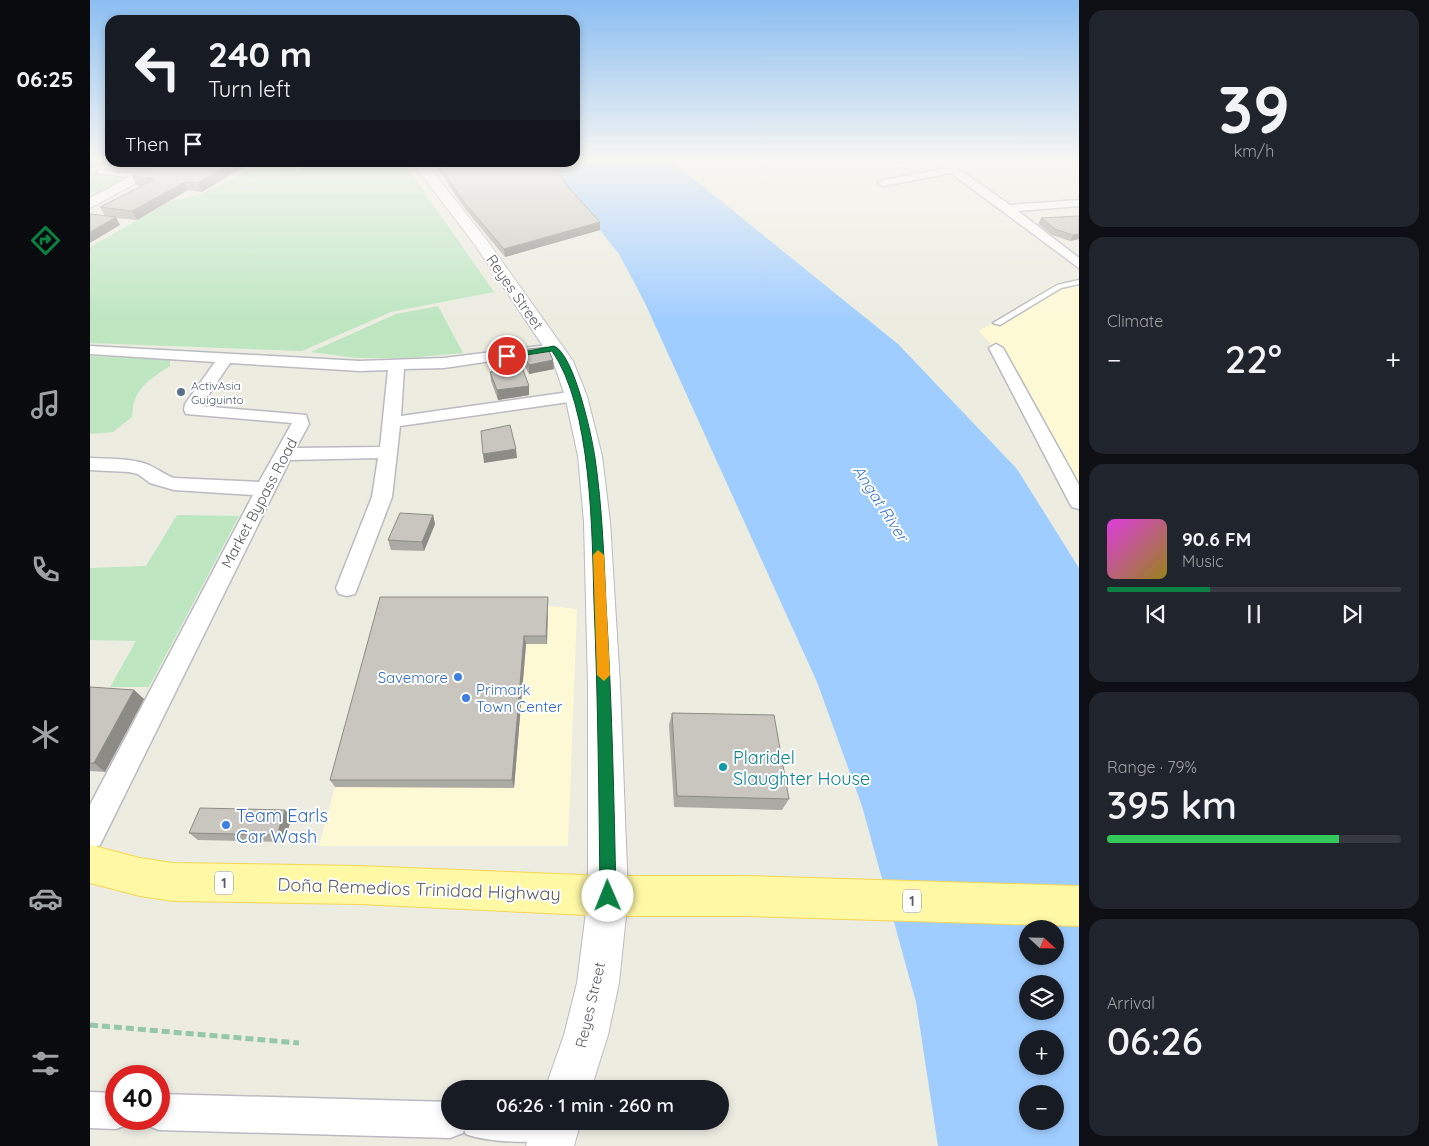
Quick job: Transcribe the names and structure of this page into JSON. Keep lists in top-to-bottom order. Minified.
{"streets":{"main road":["1","Doña Remedios Trinidad Highway"],"street":["Reyes Street","Market Bypass Road"]},"crossings":[["Reyes Street","Doña Remedios Trinidad Highway"]],"water":["Angat River"],"places":["ActivAsia Guiguinto","Savemore","Primark Town Center","Plaridel Slaughter House","Team Earls Car Wash"],"north":"right","page":{"tabs":"06:25","tile":[["39","km/h"],"Climate",["Range · 79%","395 km"],["Arrival","06:26"]],"turn":["240 m","Turn left"],"then":"Then","heat":["−","22°","+"],"song":["90.6 FM","Music"],"map_buttons":["+","−"],"limit":"40","trip":"06:26 · 1 min · 260 m"}}
